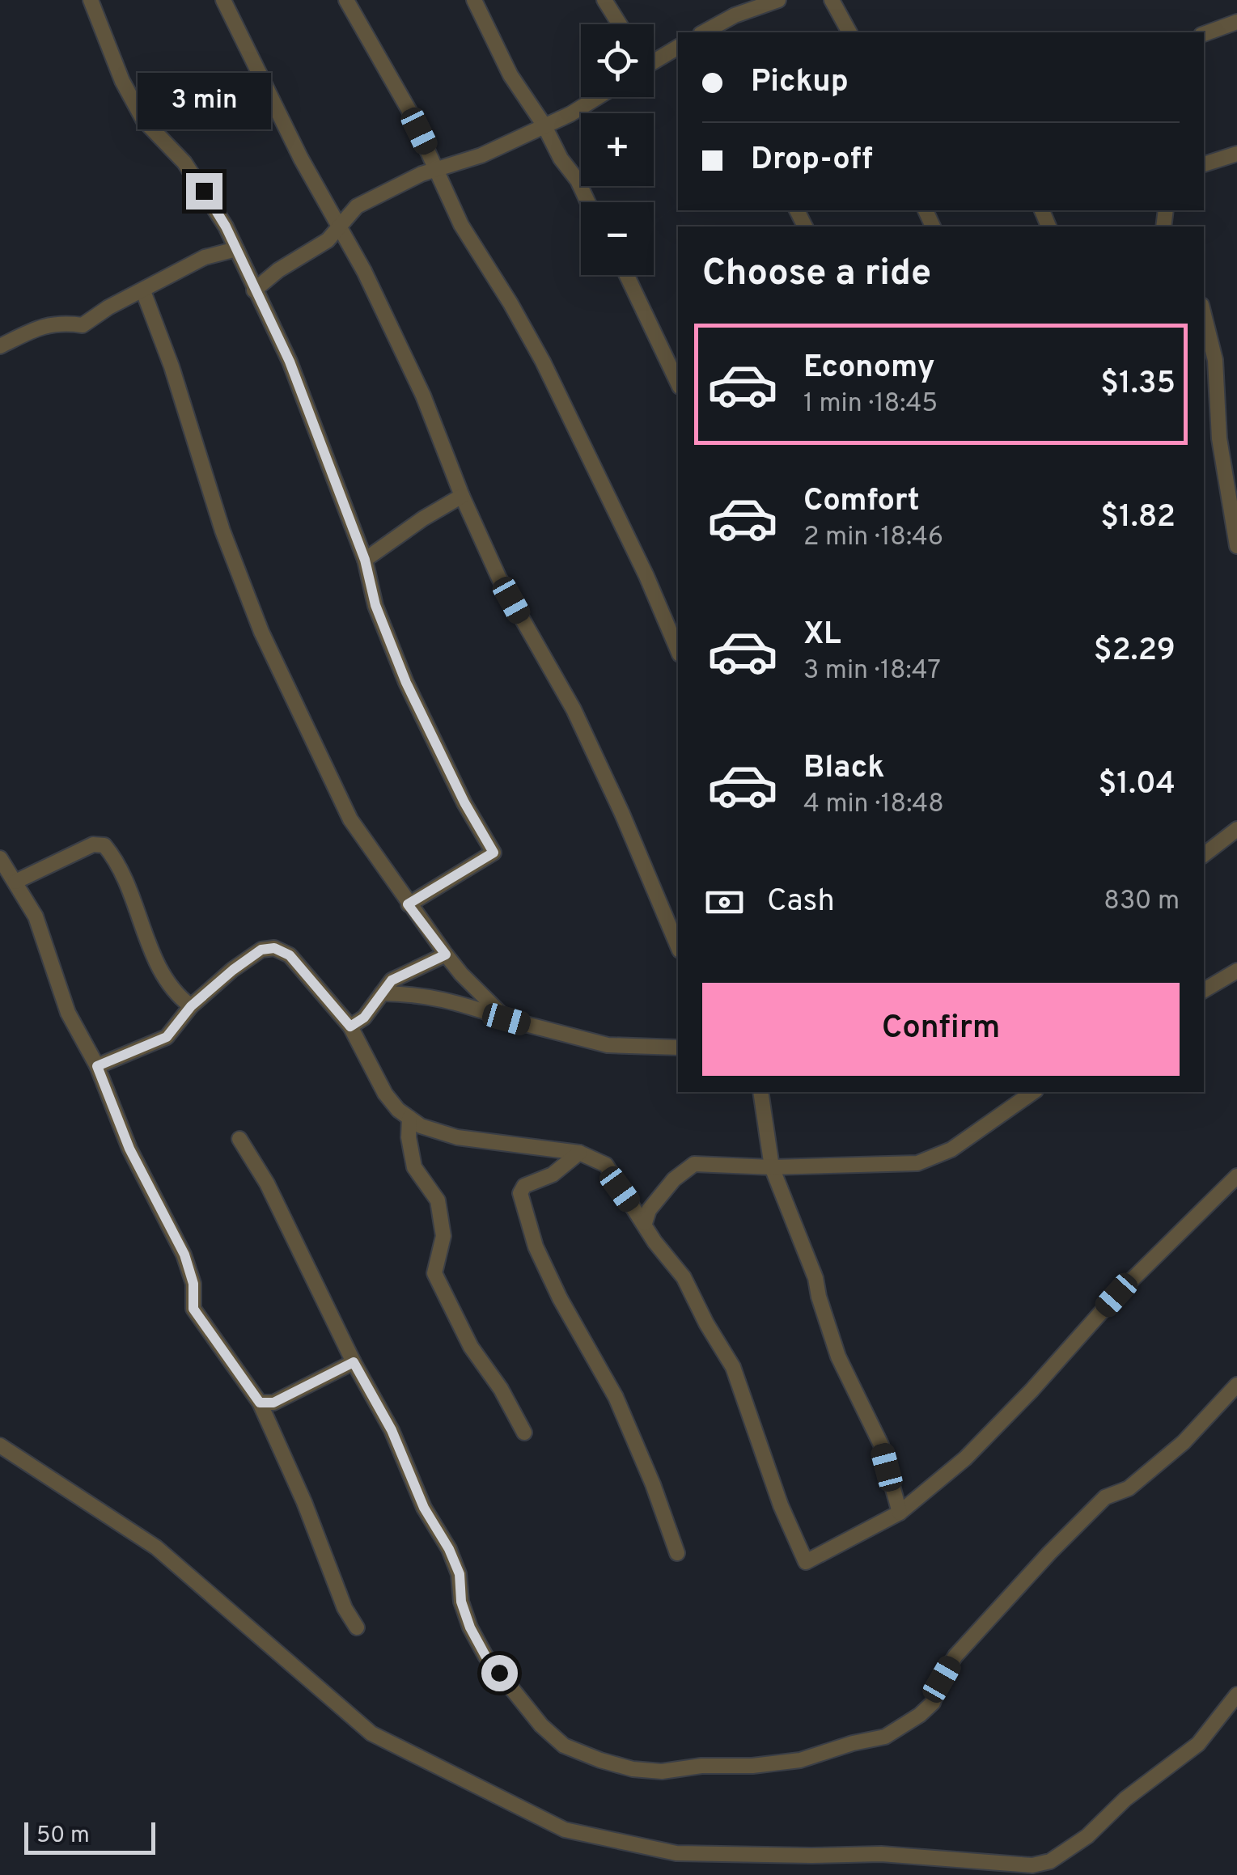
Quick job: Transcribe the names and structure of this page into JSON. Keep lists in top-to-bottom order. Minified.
{"scale_bar":"50 m","page":{"map_buttons":["+","−"],"banner":["Pickup","Drop-off"],"bubble":"3 min","heading":"Choose a ride","list":[{"name":"Economy","note":"1 min · 18:45","value":"$1.35"},{"name":"Comfort","note":"2 min · 18:46","value":"$1.82"},{"name":"XL","note":"3 min · 18:47","value":"$2.29"},{"name":"Black","note":"4 min · 18:48","value":"$1.04"}],"pay":["Cash","830 m"],"buttons":"Confirm","scale":"50 m"}}
